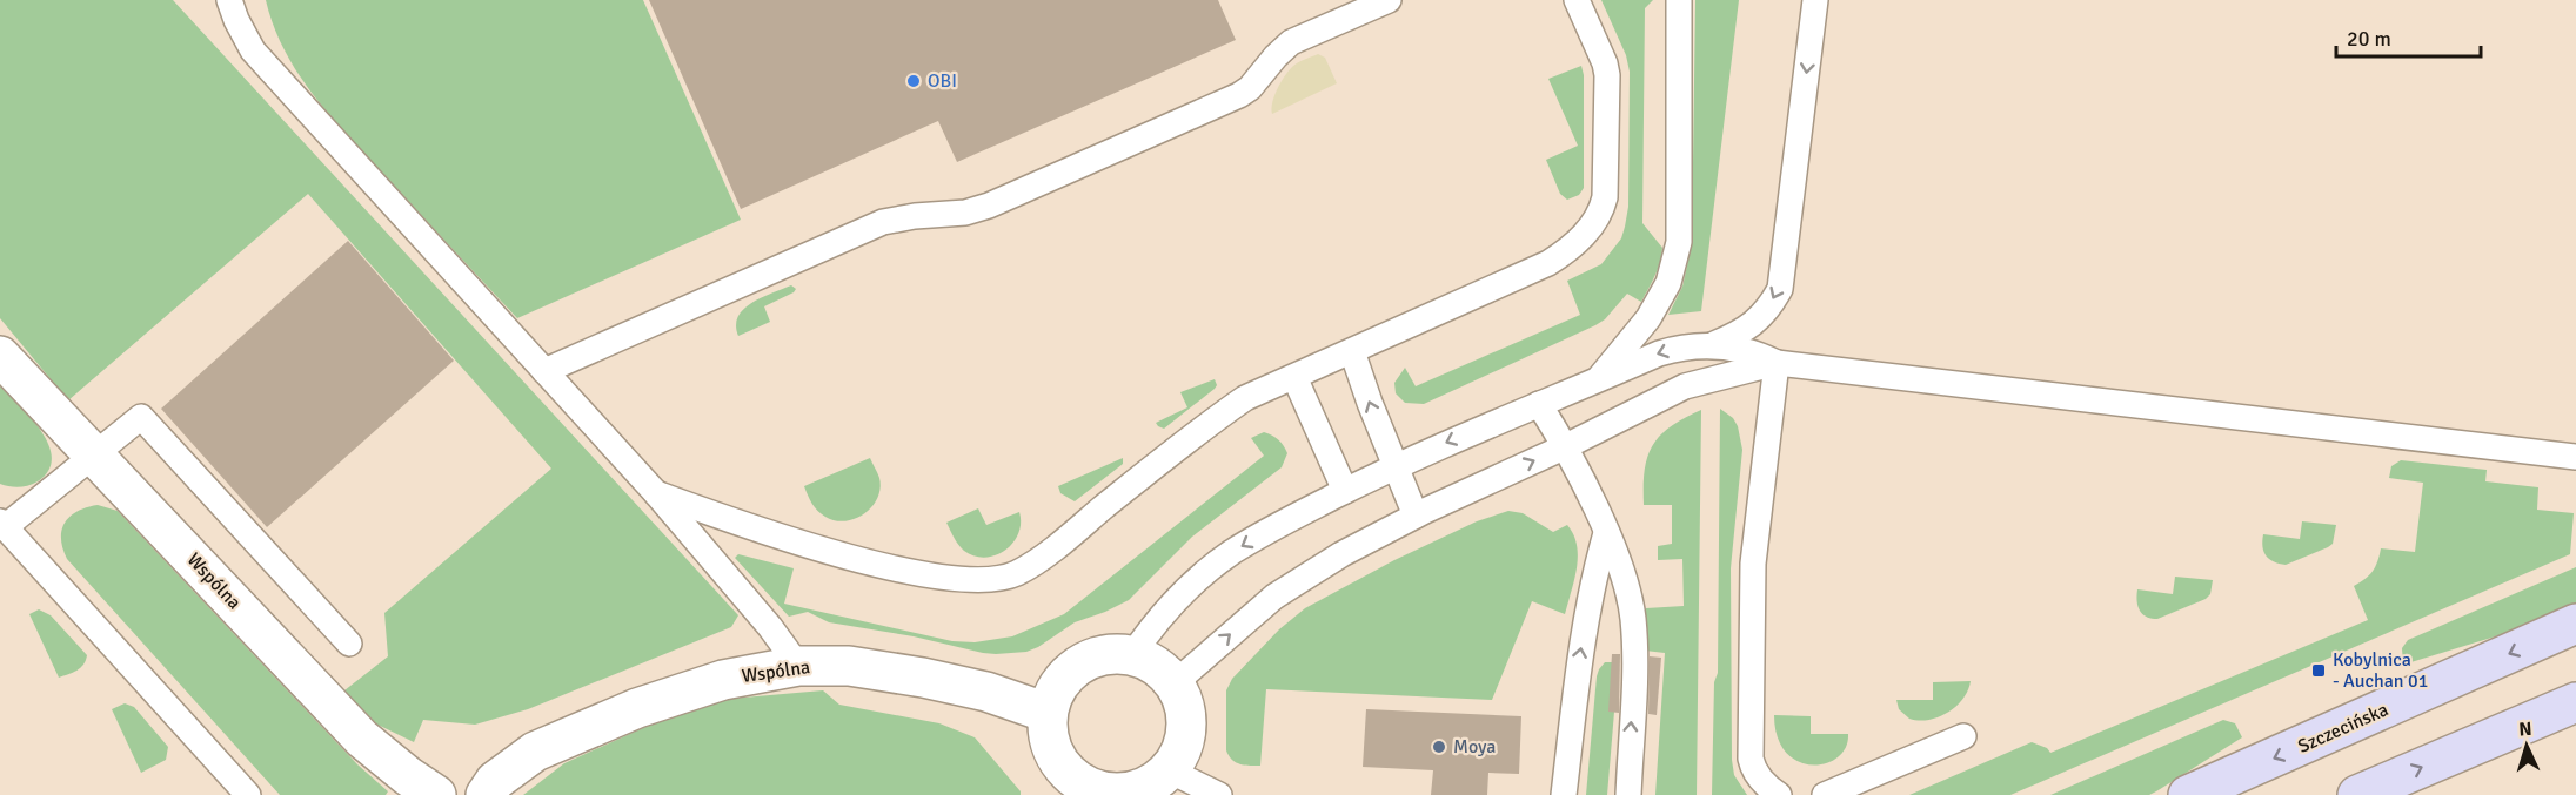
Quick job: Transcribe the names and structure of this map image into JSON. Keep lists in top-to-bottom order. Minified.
{"streets":{"main road":["Szczecińska"],"street":["Wspólna"]},"places":{"other":["OBI","Moya"],"transit":["Kobylnica - Auchan 01"]},"scale_bar":"20 m","north":"top"}
